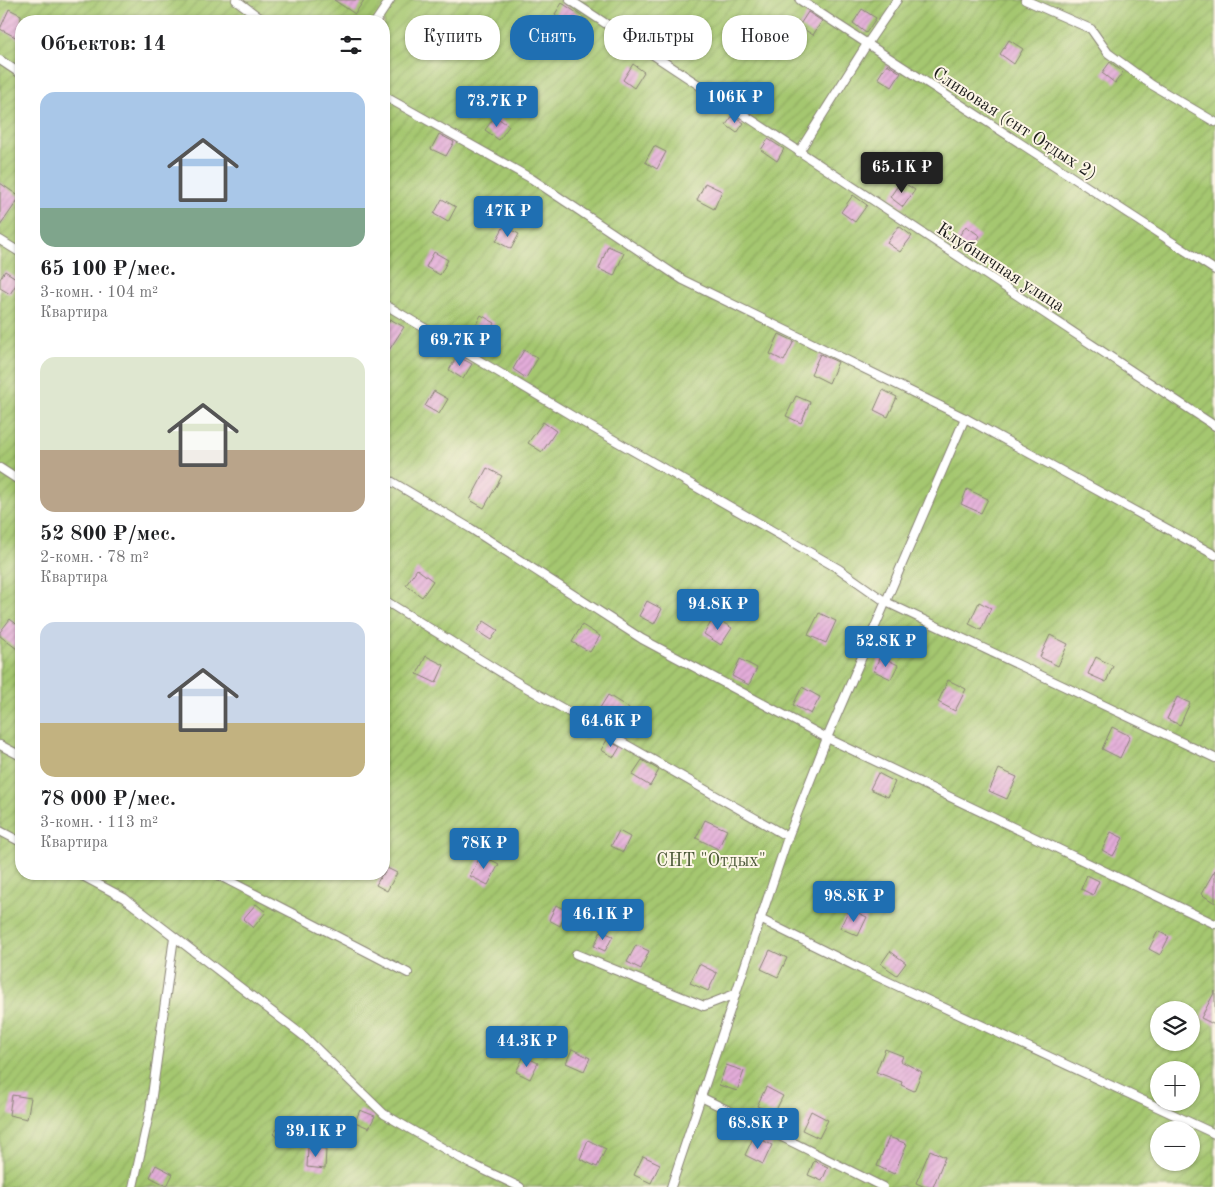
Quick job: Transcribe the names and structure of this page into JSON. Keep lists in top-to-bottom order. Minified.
{"streets":{"lane":["Сливовая (снт Отдых 2)","Клубничная улица"]},"parks":["СНТ \"Отдых\""],"page":{"chip":["Купить","Снять","Фильтры","Новое"],"heading":"Объектов: 14","list":[{"name":"65 100 ₽/мес.","note":"3-комн. · 104 m² · Квартира"},{"name":"52 800 ₽/мес.","note":"2-комн. · 78 m² · Квартира"},{"name":"78 000 ₽/мес.","note":"3-комн. · 113 m² · Квартира"}],"price":["106K ₽","73.7K ₽","65.1K ₽","47K ₽","69.7K ₽","94.8K ₽","52.8K ₽","64.6K ₽","78K ₽","98.8K ₽","46.1K ₽","44.3K ₽","68.8K ₽","39.1K ₽"],"map_buttons":["+","−"]}}
